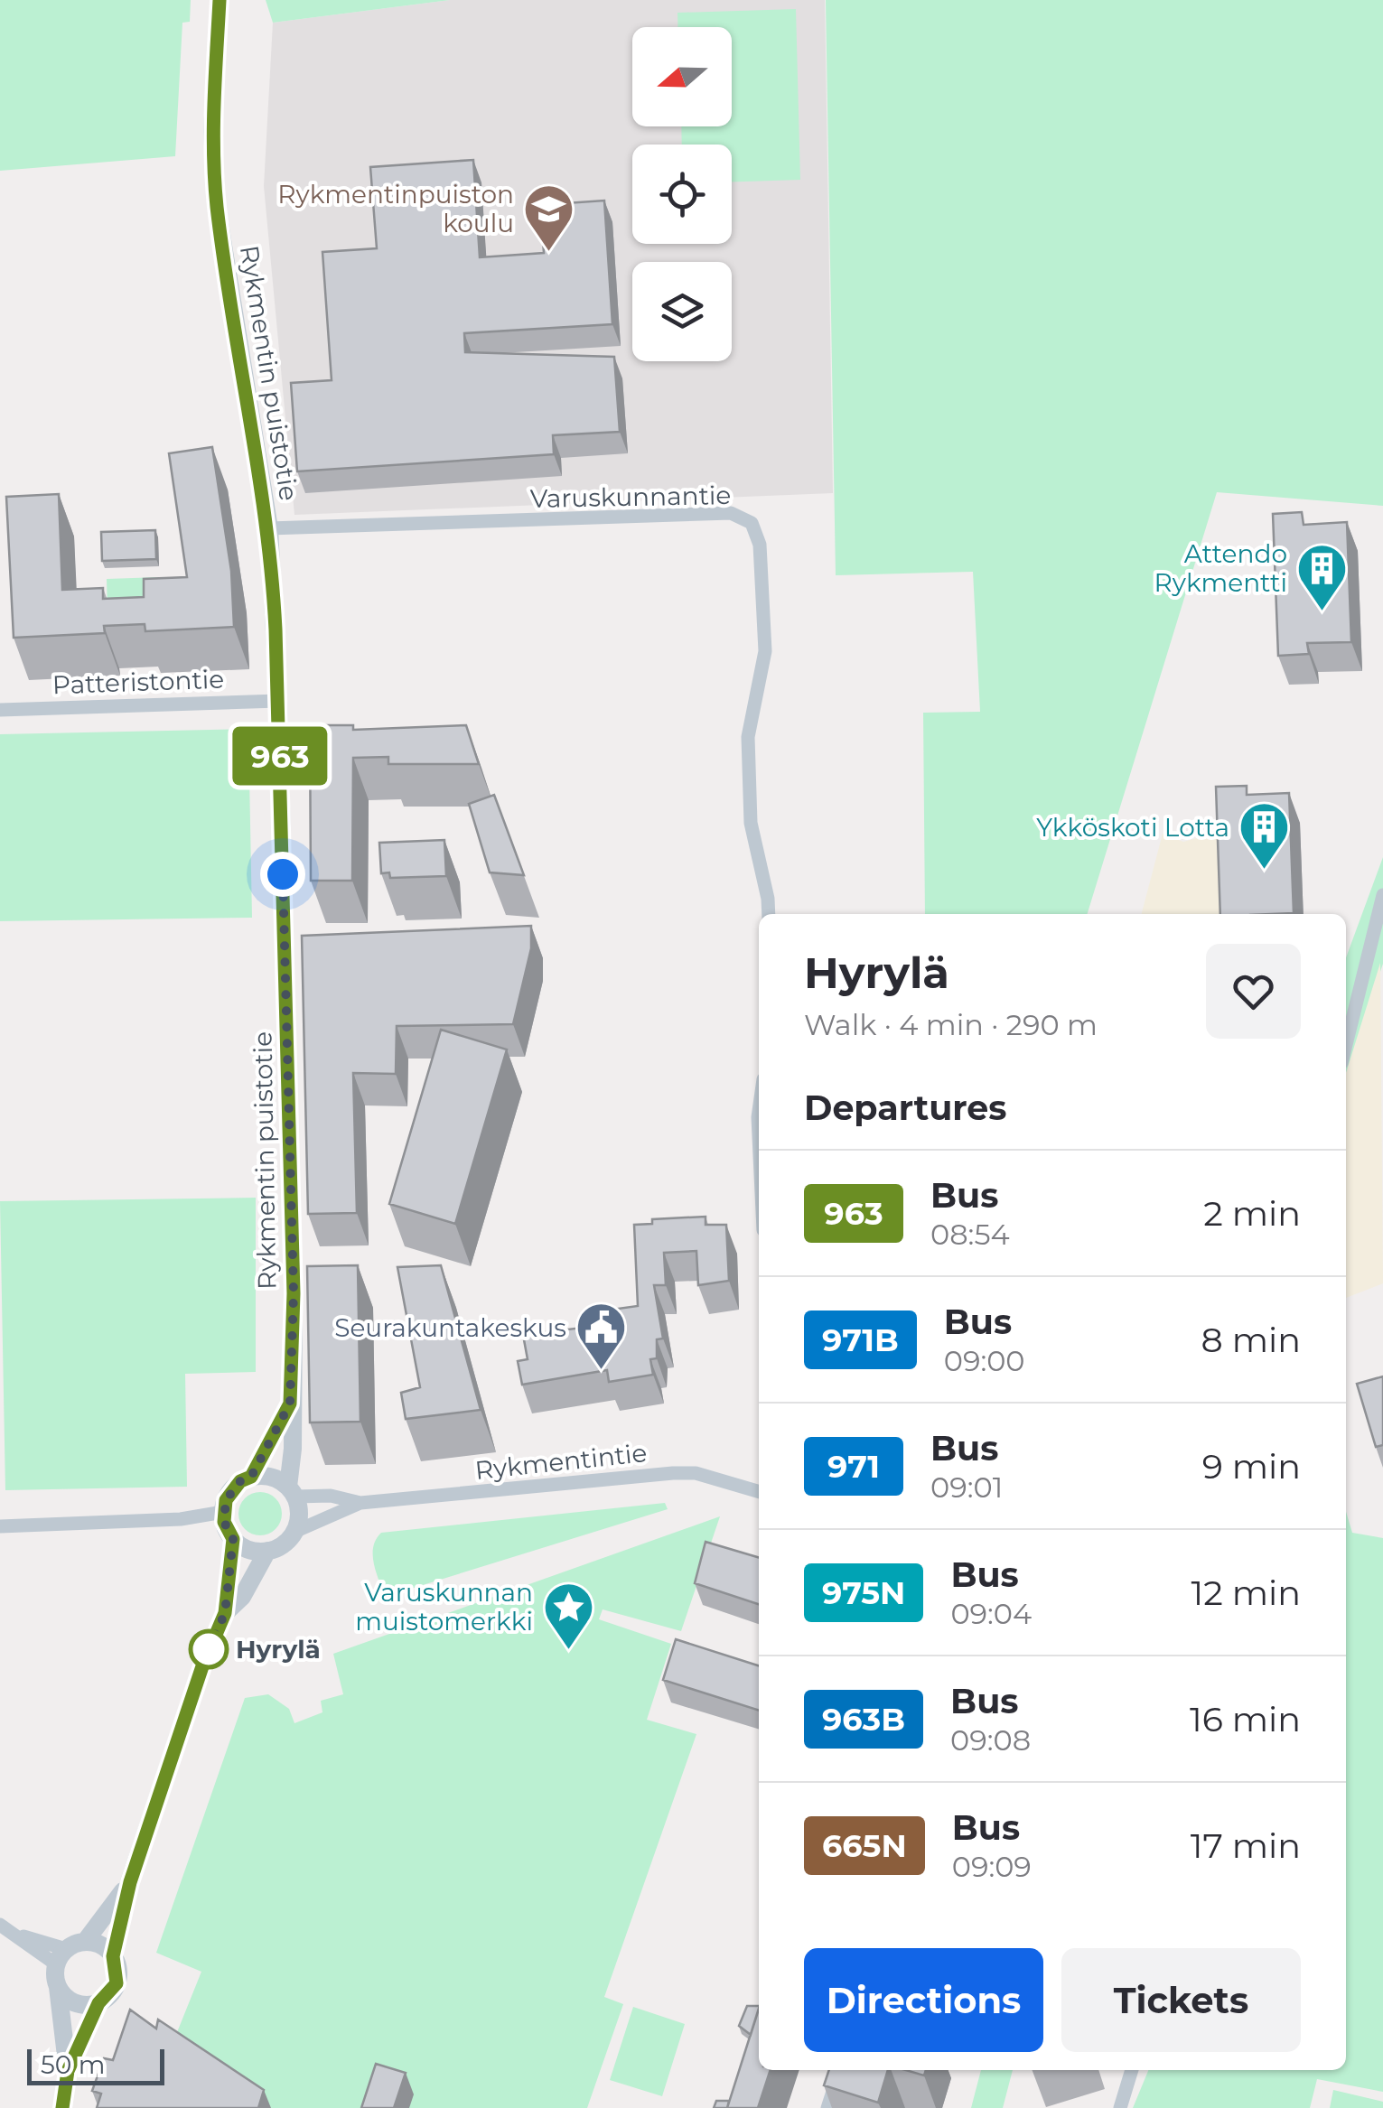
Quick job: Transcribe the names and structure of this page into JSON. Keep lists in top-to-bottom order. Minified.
{"streets":{"street":["Rykmentin puistotie","Varuskunnantie","Patteristontie","Rykmentintie"]},"crossings":[["Rykmentin puistotie","Varuskunnantie"],["Rykmentin puistotie","Patteristontie"],["Rykmentin puistotie","Rykmentintie"]],"places":{"school or university":["Rykmentinpuiston koulu"],"building":["Attendo Rykmentti","Ykköskoti Lotta"],"public building":["Seurakuntakeskus"],"other":["Hyrylä"],"place":["Varuskunnan muistomerkki"]},"lines":["bus line 963"],"scale_bar":"50 m","north":"left","page":{"on_map":"963","heading":[["Hyrylä","Walk · 4 min · 290 m"],"Departures"],"list":[{"mark":"963","name":"Bus","note":"08:54","value":"2 min"},{"mark":"971B","name":"Bus","note":"09:00","value":"8 min"},{"mark":"971","name":"Bus","note":"09:01","value":"9 min"},{"mark":"975N","name":"Bus","note":"09:04","value":"12 min"},{"mark":"963B","name":"Bus","note":"09:08","value":"16 min"},{"mark":"665N","name":"Bus","note":"09:09","value":"17 min"}],"buttons":["Directions","Tickets"],"scale":"50 m"}}
